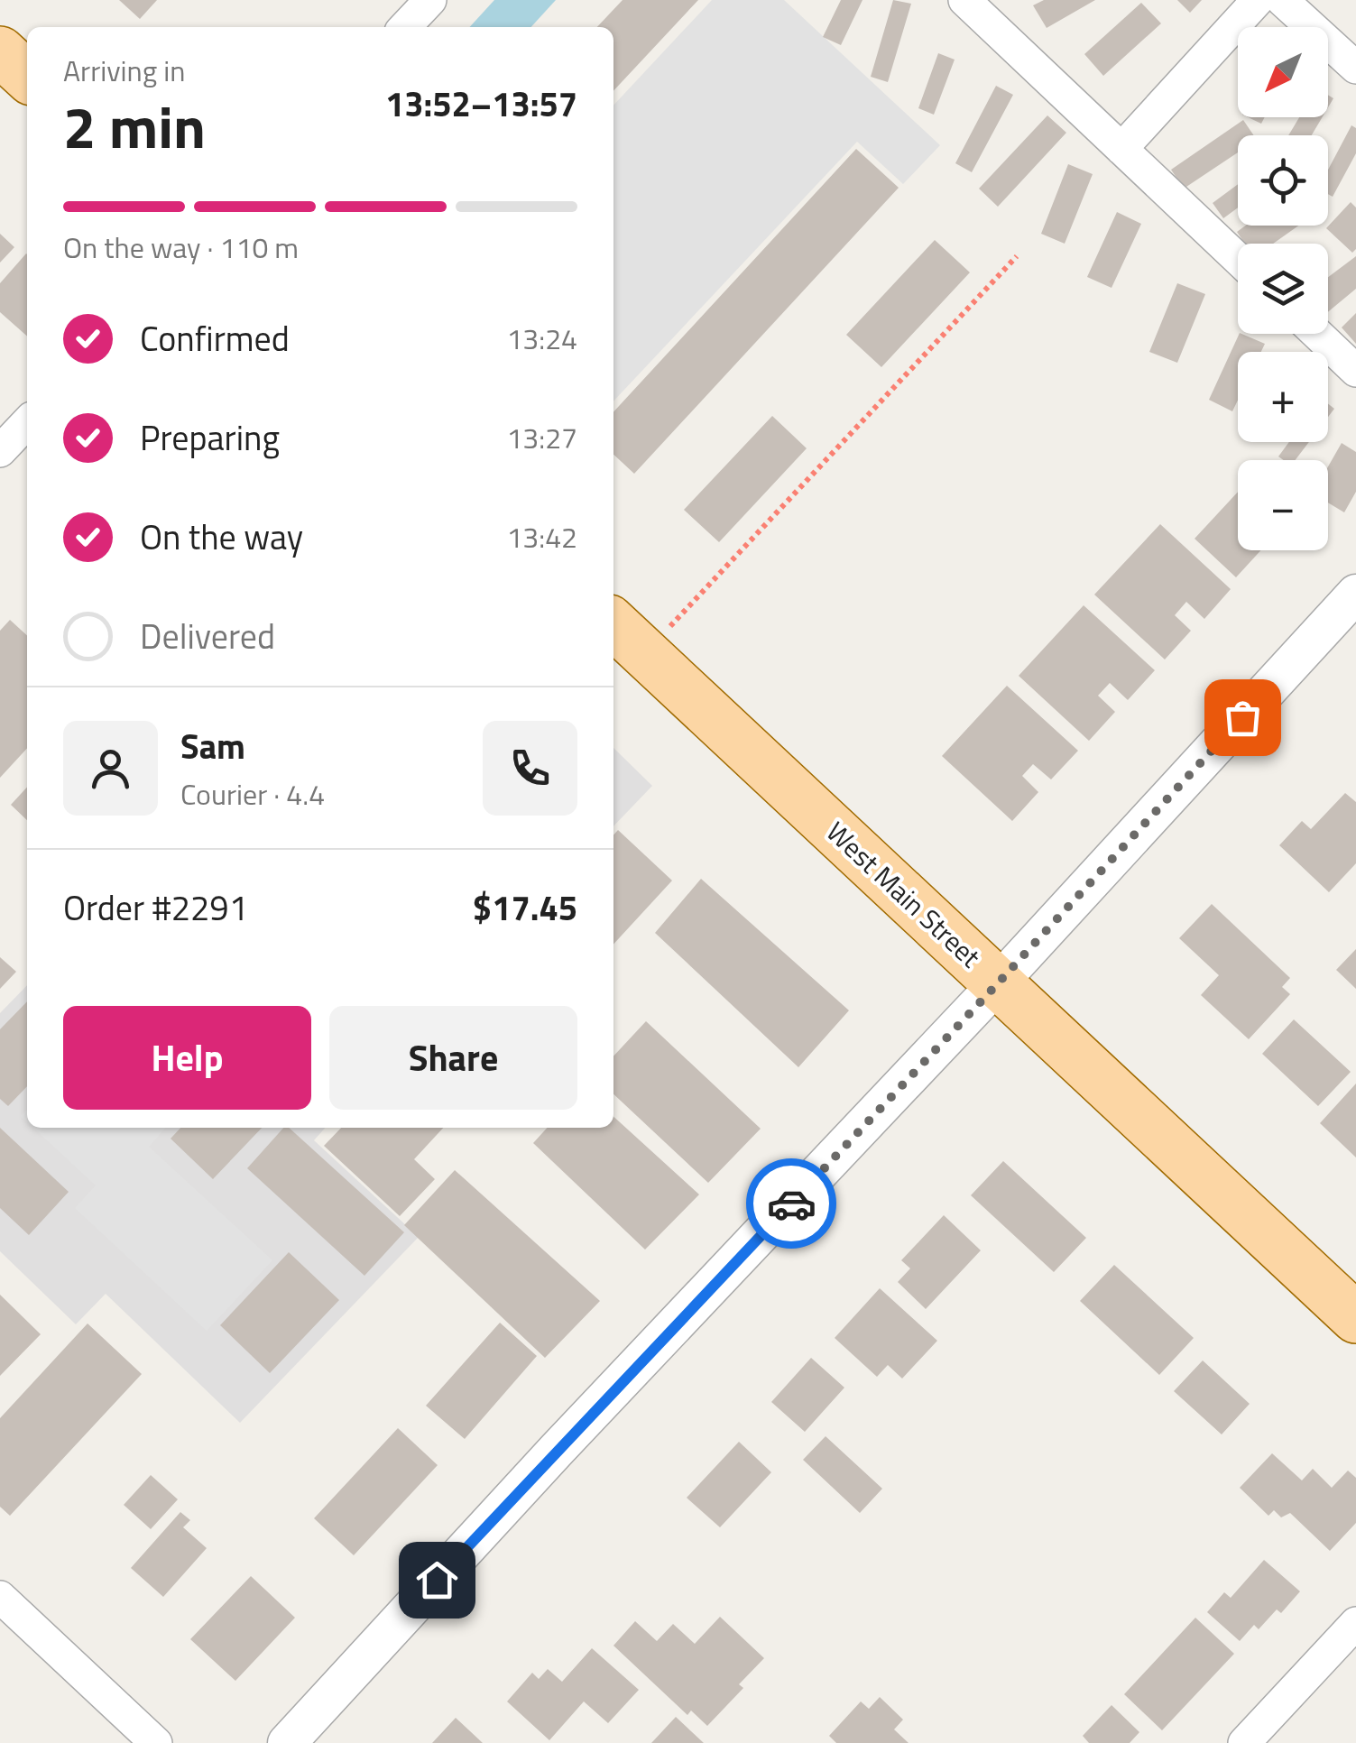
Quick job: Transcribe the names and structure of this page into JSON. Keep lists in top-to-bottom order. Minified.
{"streets":{"main road":["West Main Street"]},"north":"bottom left","page":{"map_buttons":["+","−"],"heading":["2 min","Arriving in","13:52–13:57"],"panel":["Sam","Courier · 4.4","Order #2291","$17.45"],"bar":"On the way · 110 m","list":[["Confirmed","13:24"],["Preparing","13:27"],["On the way","13:42"],"Delivered"],"buttons":["Help","Share"]}}
